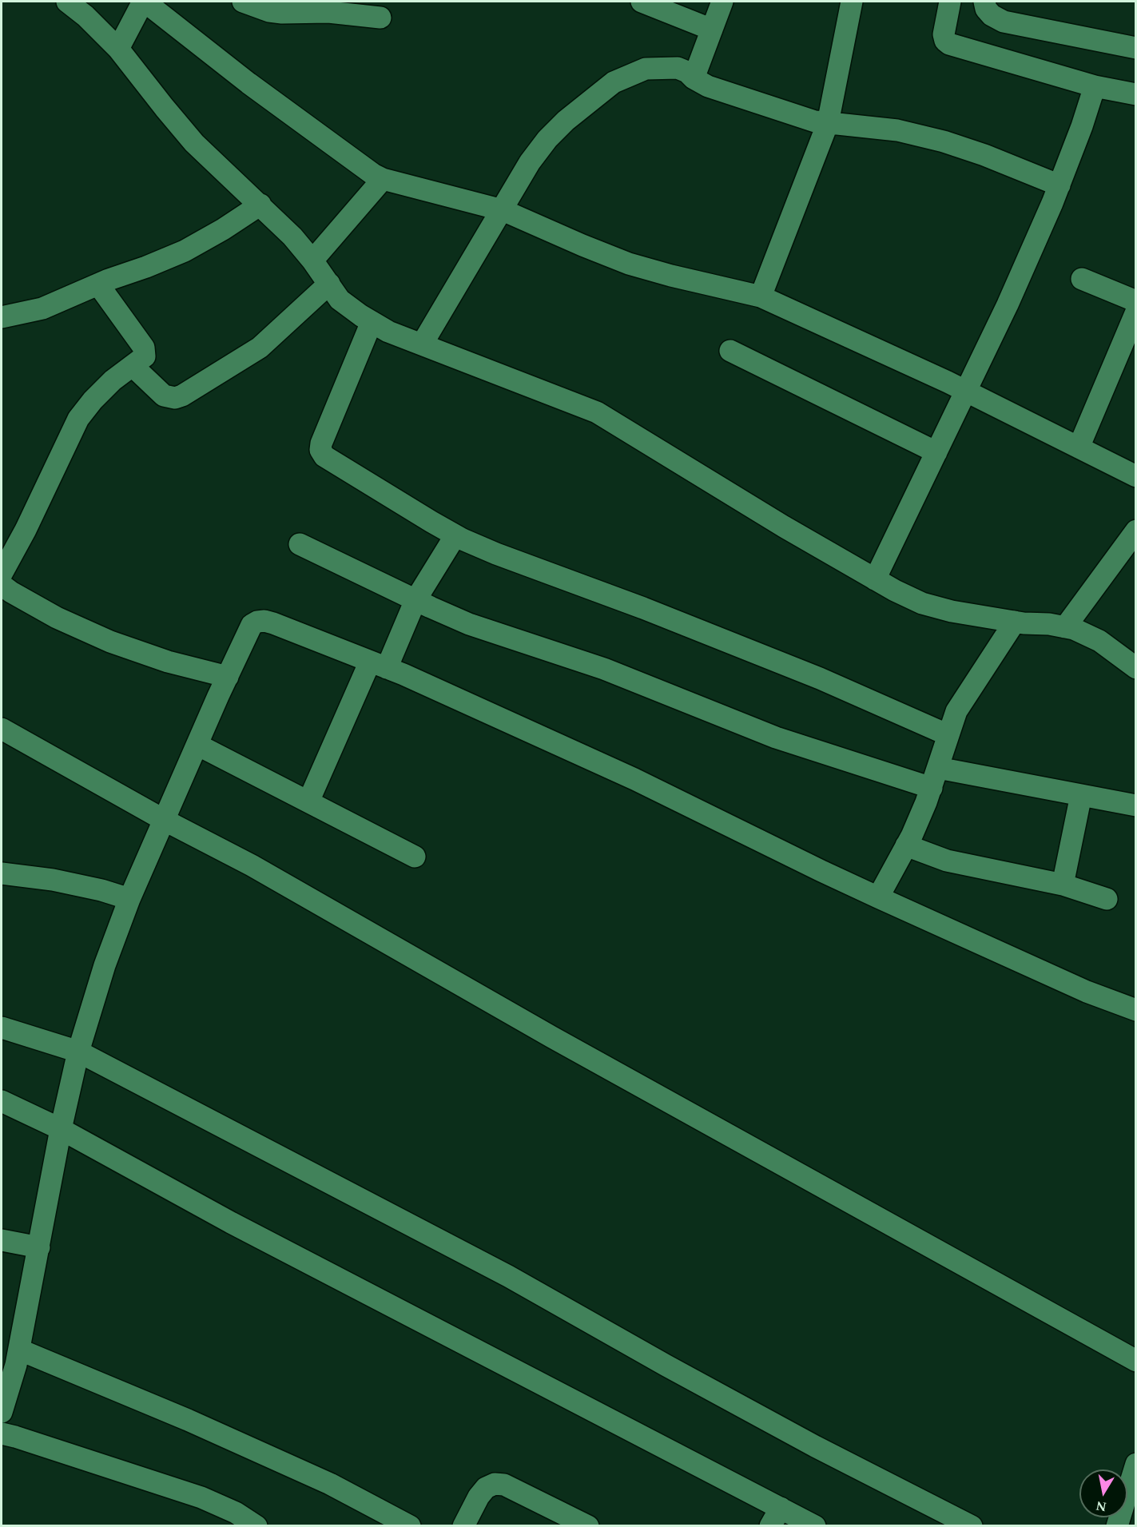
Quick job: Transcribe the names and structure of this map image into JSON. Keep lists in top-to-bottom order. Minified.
{"north":"bottom"}
